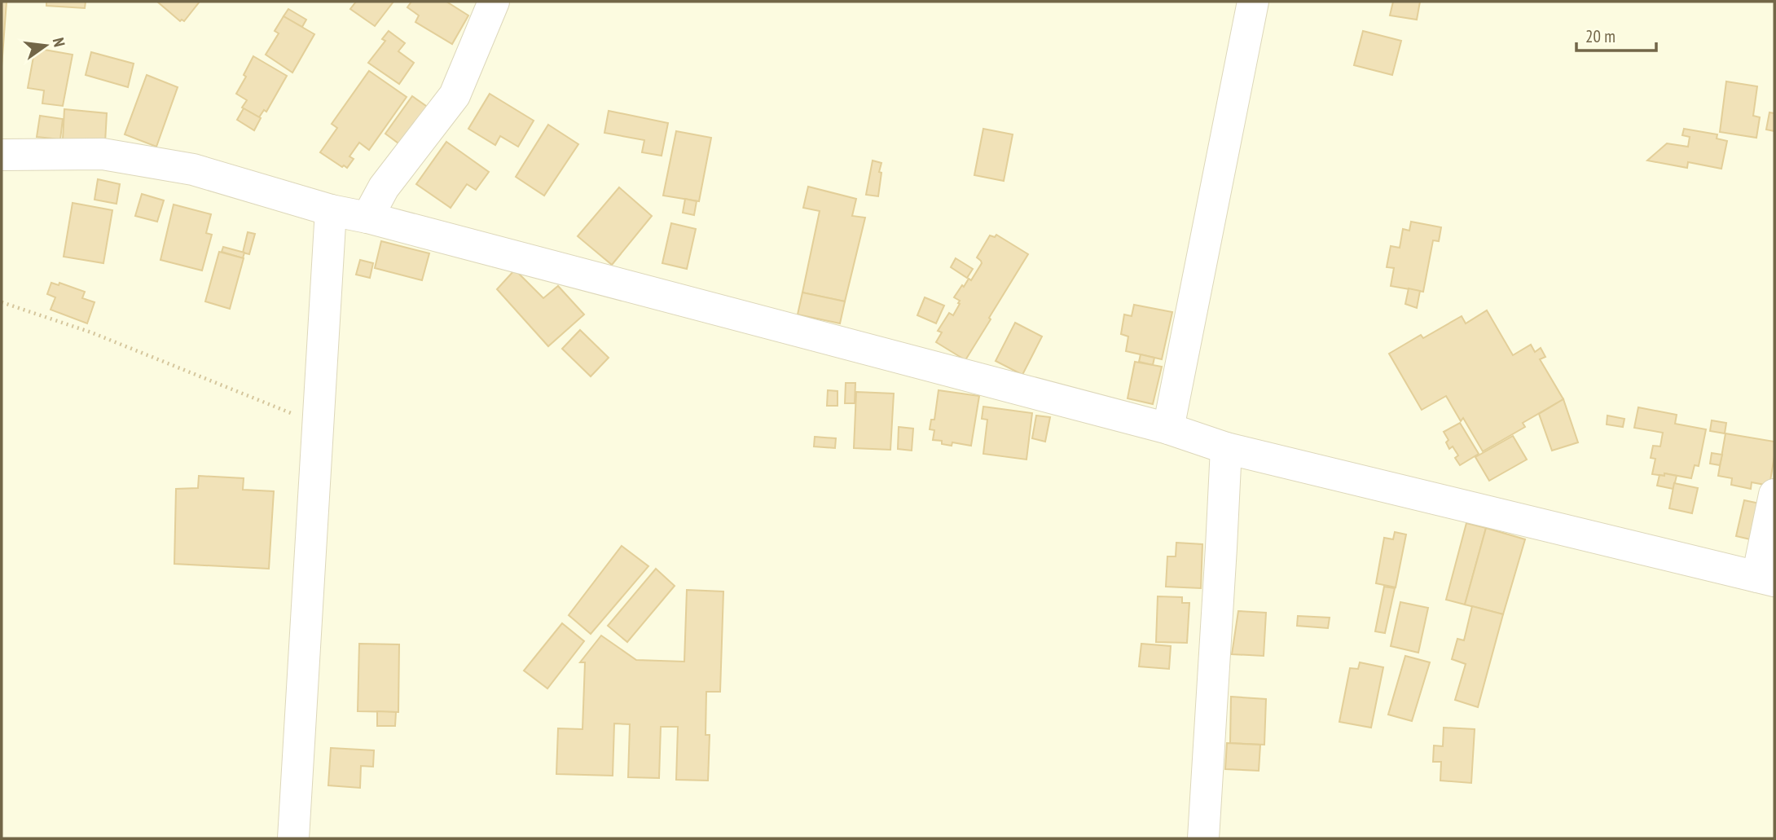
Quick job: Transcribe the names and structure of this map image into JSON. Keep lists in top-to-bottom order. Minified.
{"scale_bar":"20 m","north":"right"}
